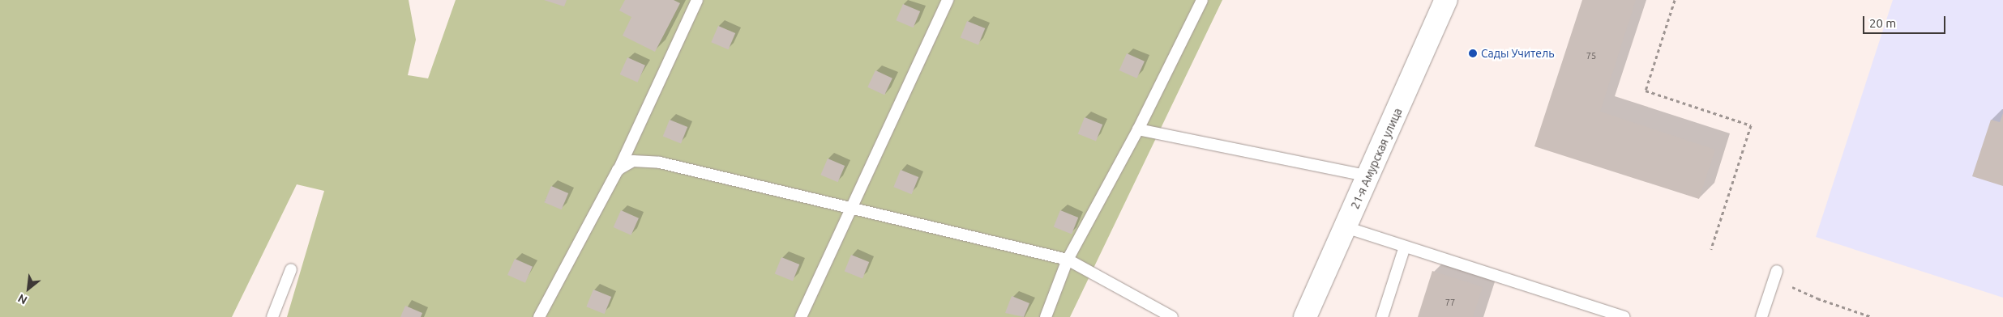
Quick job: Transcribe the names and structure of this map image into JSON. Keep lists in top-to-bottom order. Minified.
{"streets":{"main road":["21-я Амурская улица"]},"places":["Сады Учитель"],"house_numbers":["75","77"],"scale_bar":"20 m","north":"bottom left"}
